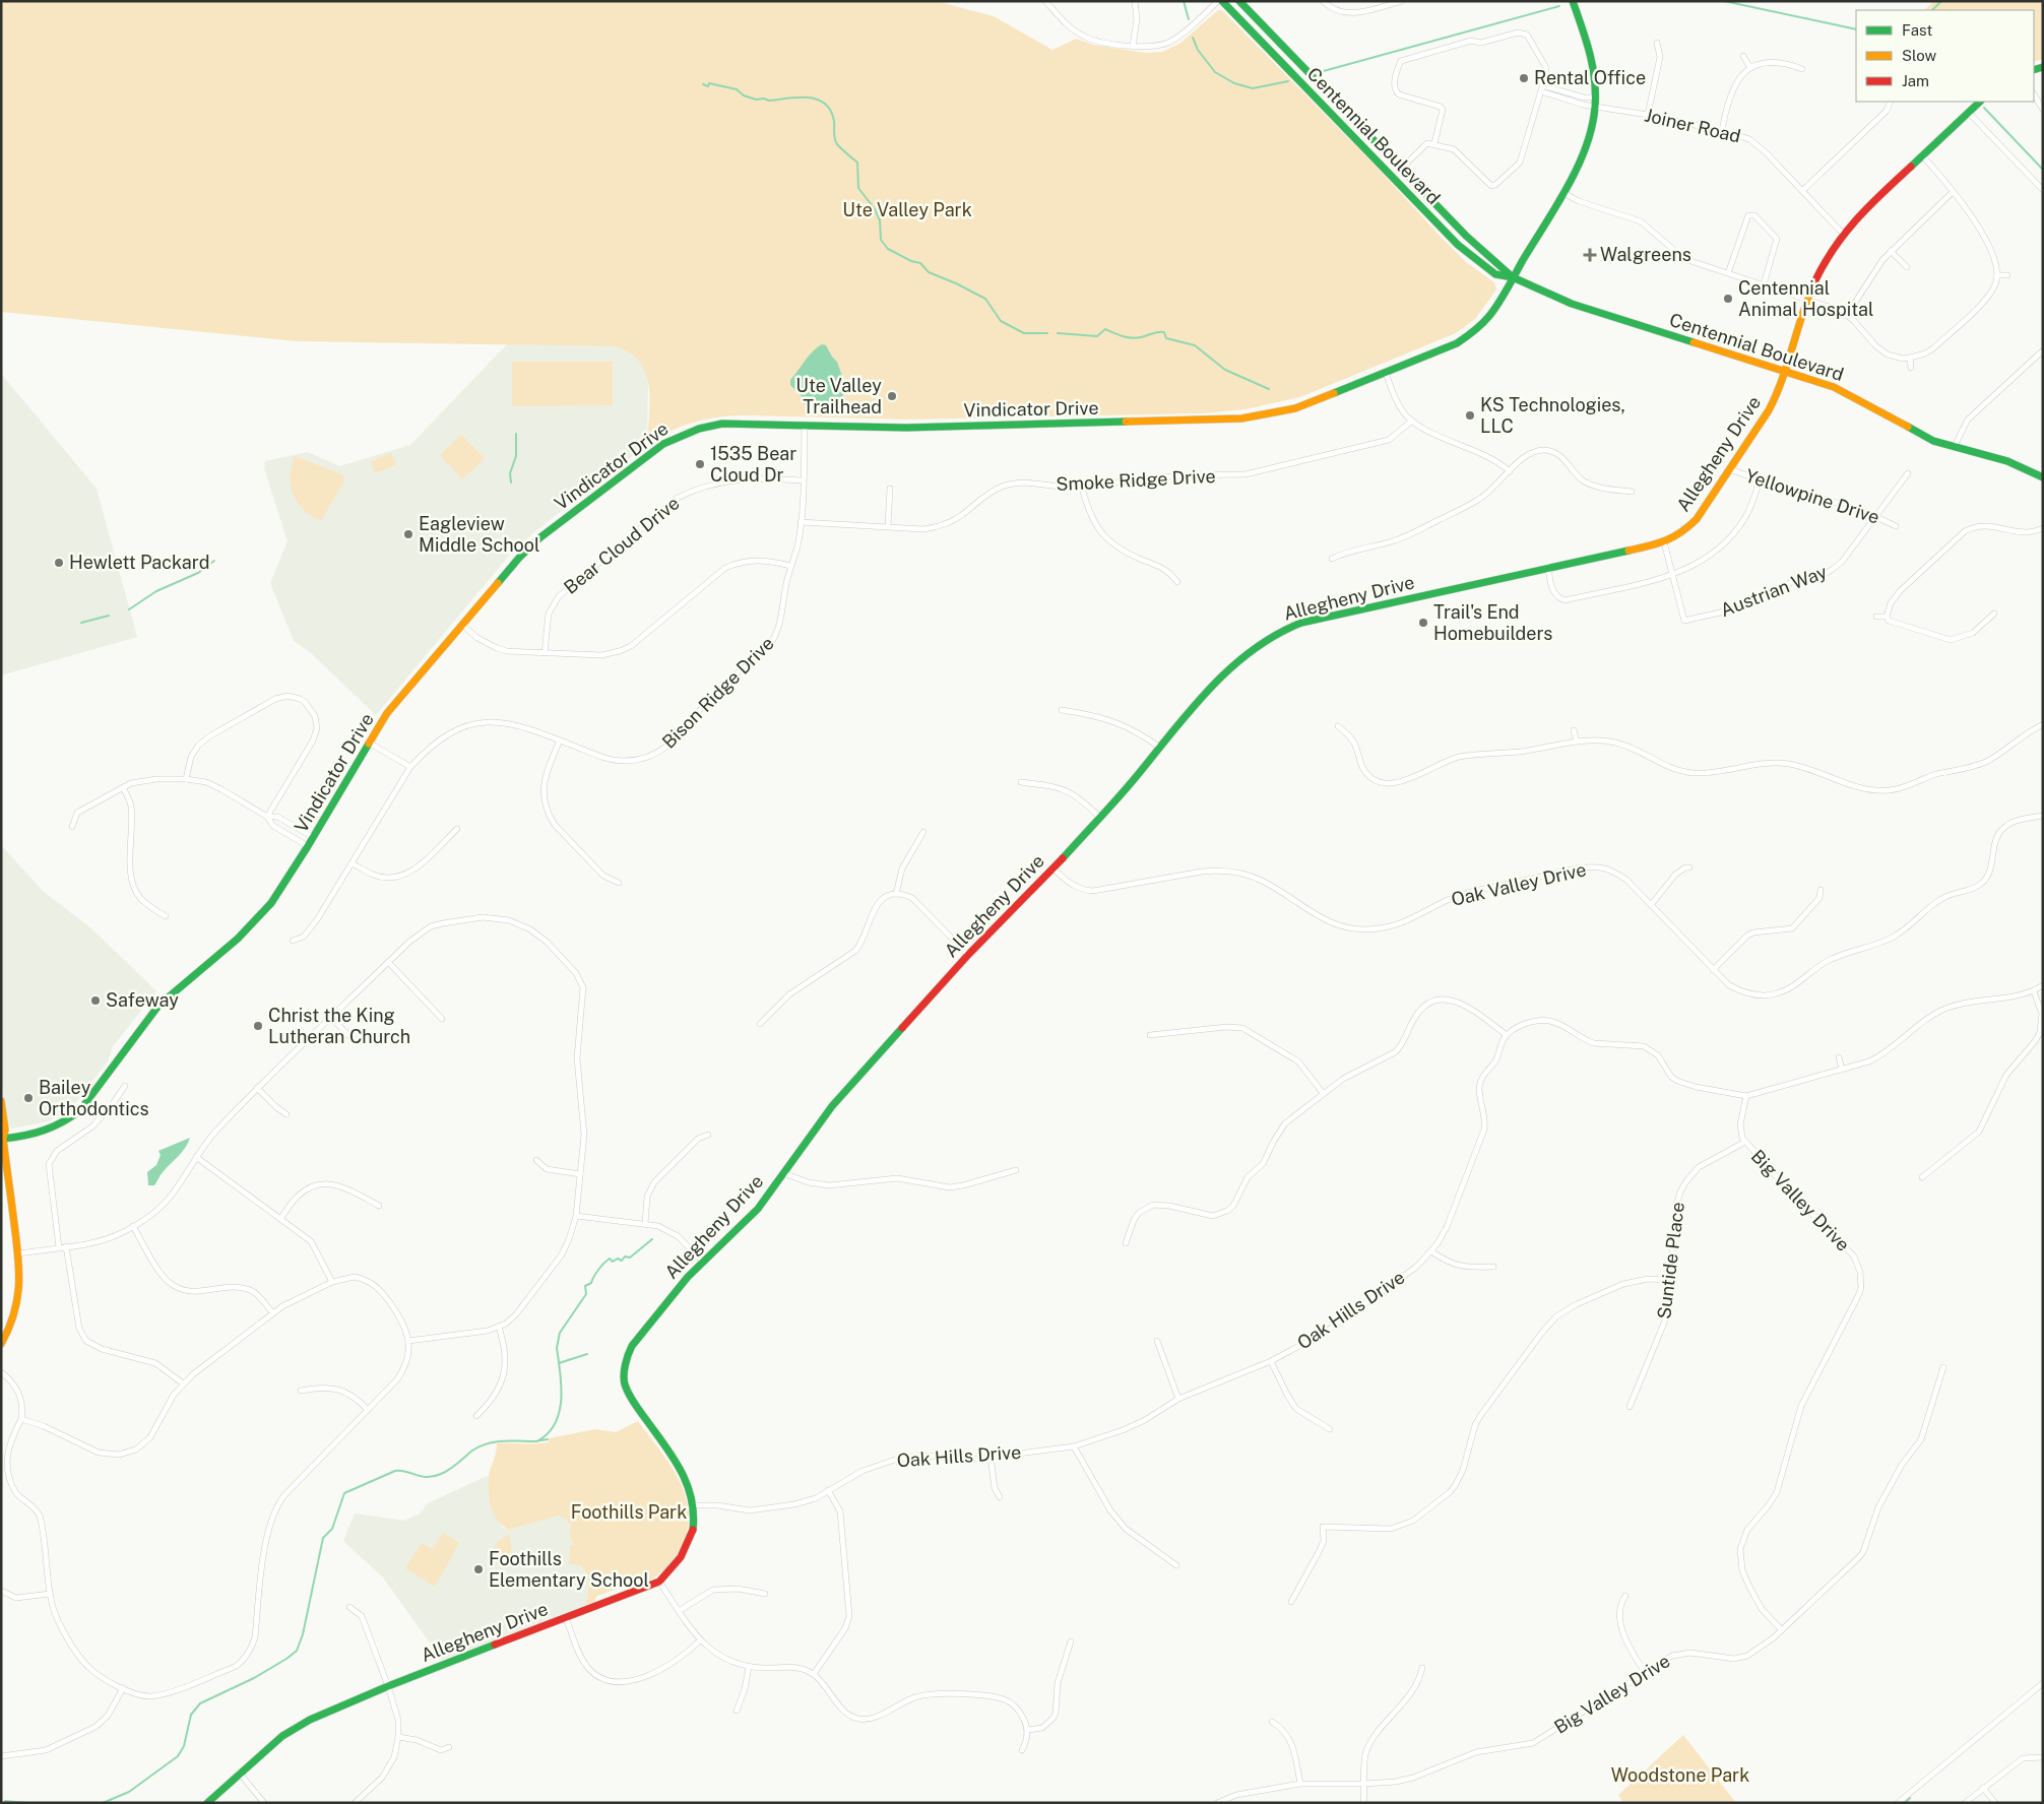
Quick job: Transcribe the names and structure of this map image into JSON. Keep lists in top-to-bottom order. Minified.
{"streets":{"main road":["Centennial Boulevard","Vindicator Drive","Allegheny Drive"],"street":["Joiner Road","Smoke Ridge Drive","Yellowpine Drive","Bear Cloud Drive","Austrian Way","Bison Ridge Drive","Oak Valley Drive","Big Valley Drive","Suntide Place","Oak Hills Drive"]},"crossings":[["Joiner Road","Vindicator Drive"],["Joiner Road","Allegheny Drive"],["Centennial Boulevard","Vindicator Drive"],["Centennial Boulevard","Allegheny Drive"],["Vindicator Drive","Bison Ridge Drive"],["Allegheny Drive","Yellowpine Drive"],["Allegheny Drive","Oak Valley Drive"],["Allegheny Drive","Oak Hills Drive"],["Smoke Ridge Drive","Bison Ridge Drive"],["Yellowpine Drive","Austrian Way"],["Bear Cloud Drive","Bison Ridge Drive"],["Big Valley Drive","Suntide Place"]],"parks":["Ute Valley Park","Foothills Park","Woodstone Park"],"places":{"other":["Rental Office","Centennial Animal Hospital","Ute Valley Trailhead","KS Technologies, LLC","1535 Bear Cloud Dr","Eagleview Middle School","Hewlett Packard","Trail's End Homebuilders","Safeway","Christ the King Lutheran Church","Bailey Orthodontics","Foothills Elementary School"],"health":["Walgreens"]},"legend":["Fast","Slow","Jam"]}
